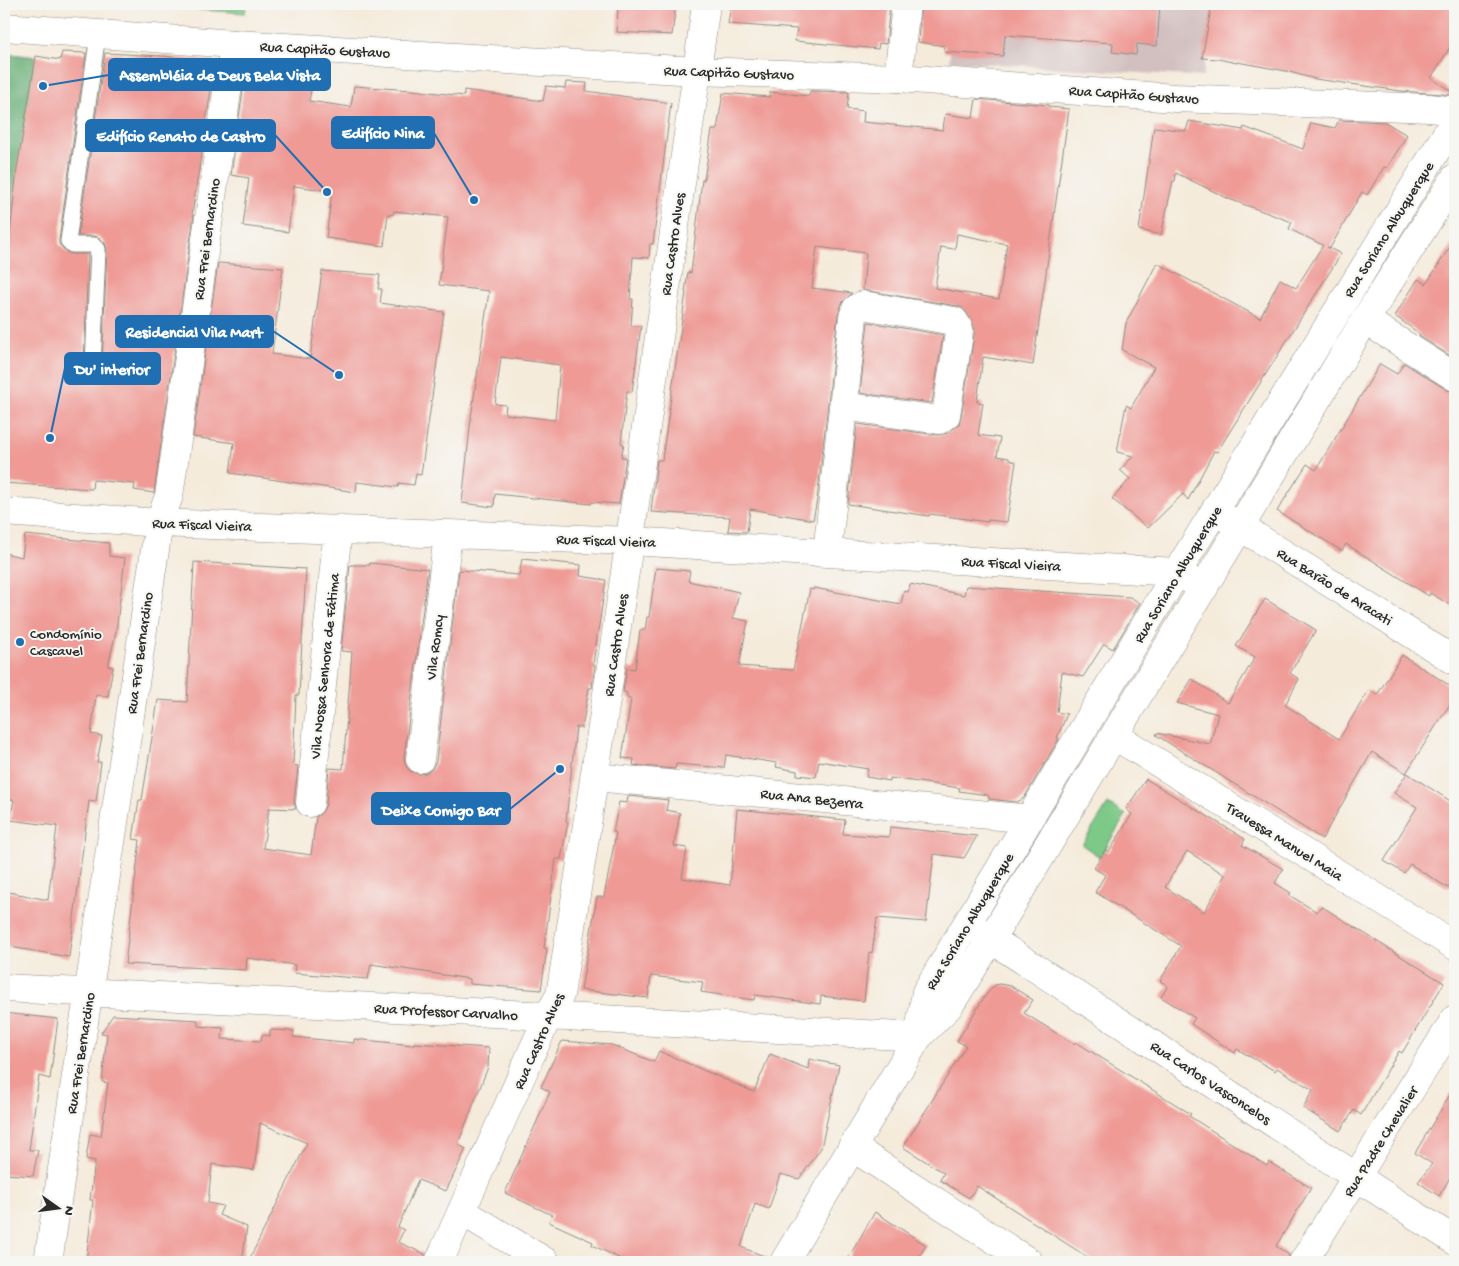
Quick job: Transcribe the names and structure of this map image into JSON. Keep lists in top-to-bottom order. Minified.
{"streets":{"street":["Rua Capitão Gustavo","Rua Soriano Albuquerque","Rua Frei Bernardino","Rua Castro Alves","Rua Fiscal Vieira","Rua Barão de Aracati","Vila Romcy","Vila Nossa Senhora de Fátima","Rua Ana Bezerra","Travessa Manuel Maia","Rua Professor Carvalho","Rua Carlos Vasconcelos","Rua Padre Chevalier"]},"crossings":[["Rua Capitão Gustavo","Rua Frei Bernardino"],["Rua Capitão Gustavo","Rua Castro Alves"],["Rua Soriano Albuquerque","Rua Fiscal Vieira"],["Rua Soriano Albuquerque","Rua Barão de Aracati"],["Rua Soriano Albuquerque","Rua Ana Bezerra"],["Rua Soriano Albuquerque","Travessa Manuel Maia"],["Rua Soriano Albuquerque","Rua Professor Carvalho"],["Rua Soriano Albuquerque","Rua Carlos Vasconcelos"],["Rua Frei Bernardino","Rua Fiscal Vieira"],["Rua Frei Bernardino","Rua Professor Carvalho"],["Rua Castro Alves","Rua Fiscal Vieira"],["Rua Castro Alves","Rua Ana Bezerra"],["Rua Castro Alves","Rua Professor Carvalho"],["Rua Fiscal Vieira","Vila Romcy"],["Rua Fiscal Vieira","Vila Nossa Senhora de Fátima"],["Rua Carlos Vasconcelos","Rua Padre Chevalier"]],"places":["Assembléia de Deus Bela Vista","Edifício Renato de Castro","Edifício Nina","Residencial Vila Mart","Du' interior","Condomínio Cascavel","Deixe Comigo Bar"],"north":"right"}
